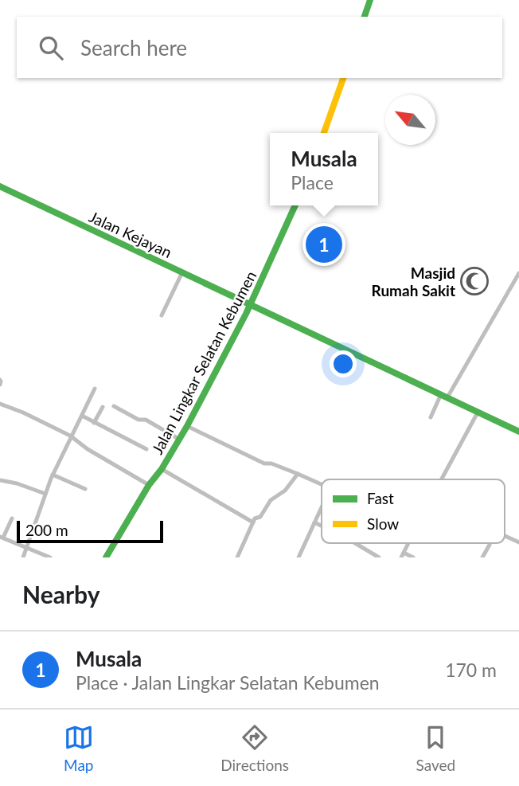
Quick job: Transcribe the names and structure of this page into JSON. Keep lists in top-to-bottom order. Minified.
{"streets":{"main road":["Jalan Kejayan","Jalan Lingkar Selatan Kebumen"]},"crossings":[["Jalan Kejayan","Jalan Lingkar Selatan Kebumen"]],"places":{"mosque":["Masjid Rumah Sakit"]},"legend":["Fast","Slow"],"scale_bar":"200 m","north":"top left","page":{"search":"Search here","popup":["Musala","Place"],"pins":"1","scale":"200 m","heading":"Nearby","list":[{"mark":"1","name":"Musala","note":"Place · Jalan Lingkar Selatan Kebumen","value":"170 m"}],"nav":["Map","Directions","Saved"]}}
